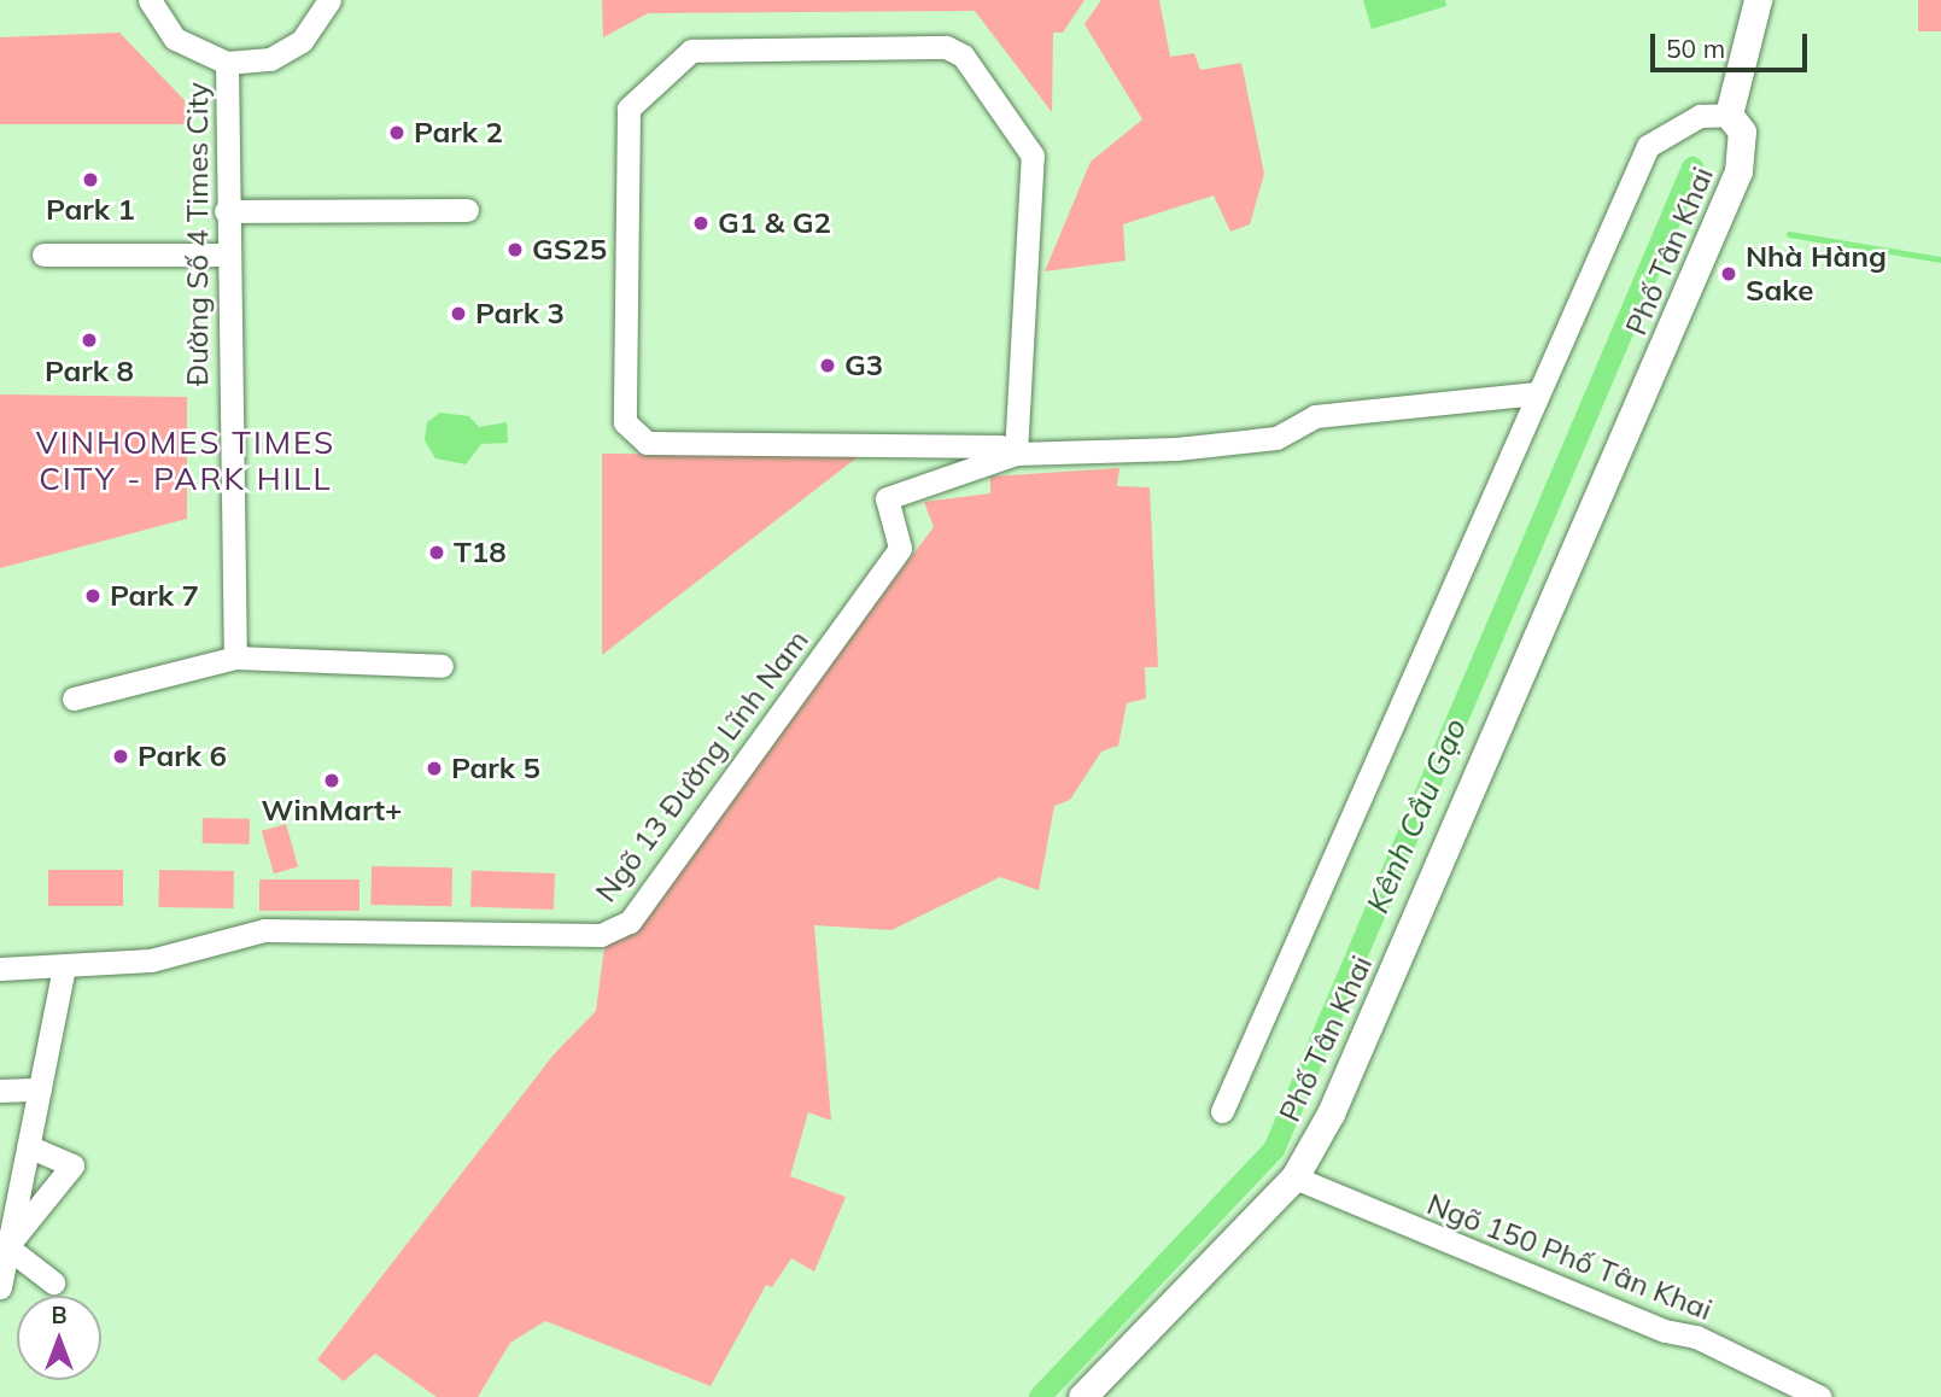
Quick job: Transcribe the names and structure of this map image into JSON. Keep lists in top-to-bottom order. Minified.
{"streets":{"street":["Đường Số 4 Times City","Phố Tân Khai","Ngõ 13 Đường Lĩnh Nam","Ngõ 150 Phố Tân Khai"]},"crossings":[["Phố Tân Khai","Ngõ 150 Phố Tân Khai"]],"districts":["VINHOMES TIMES CITY - PARK HILL"],"water":["Kênh Cầu Gạo"],"places":["Park 2","Park 1","G1 & G2","GS25","Nhà Hàng Sake","Park 3","Park 8","G3","T18","Park 7","Park 6","Park 5","WinMart+"],"scale_bar":"50 m","north":"top"}
